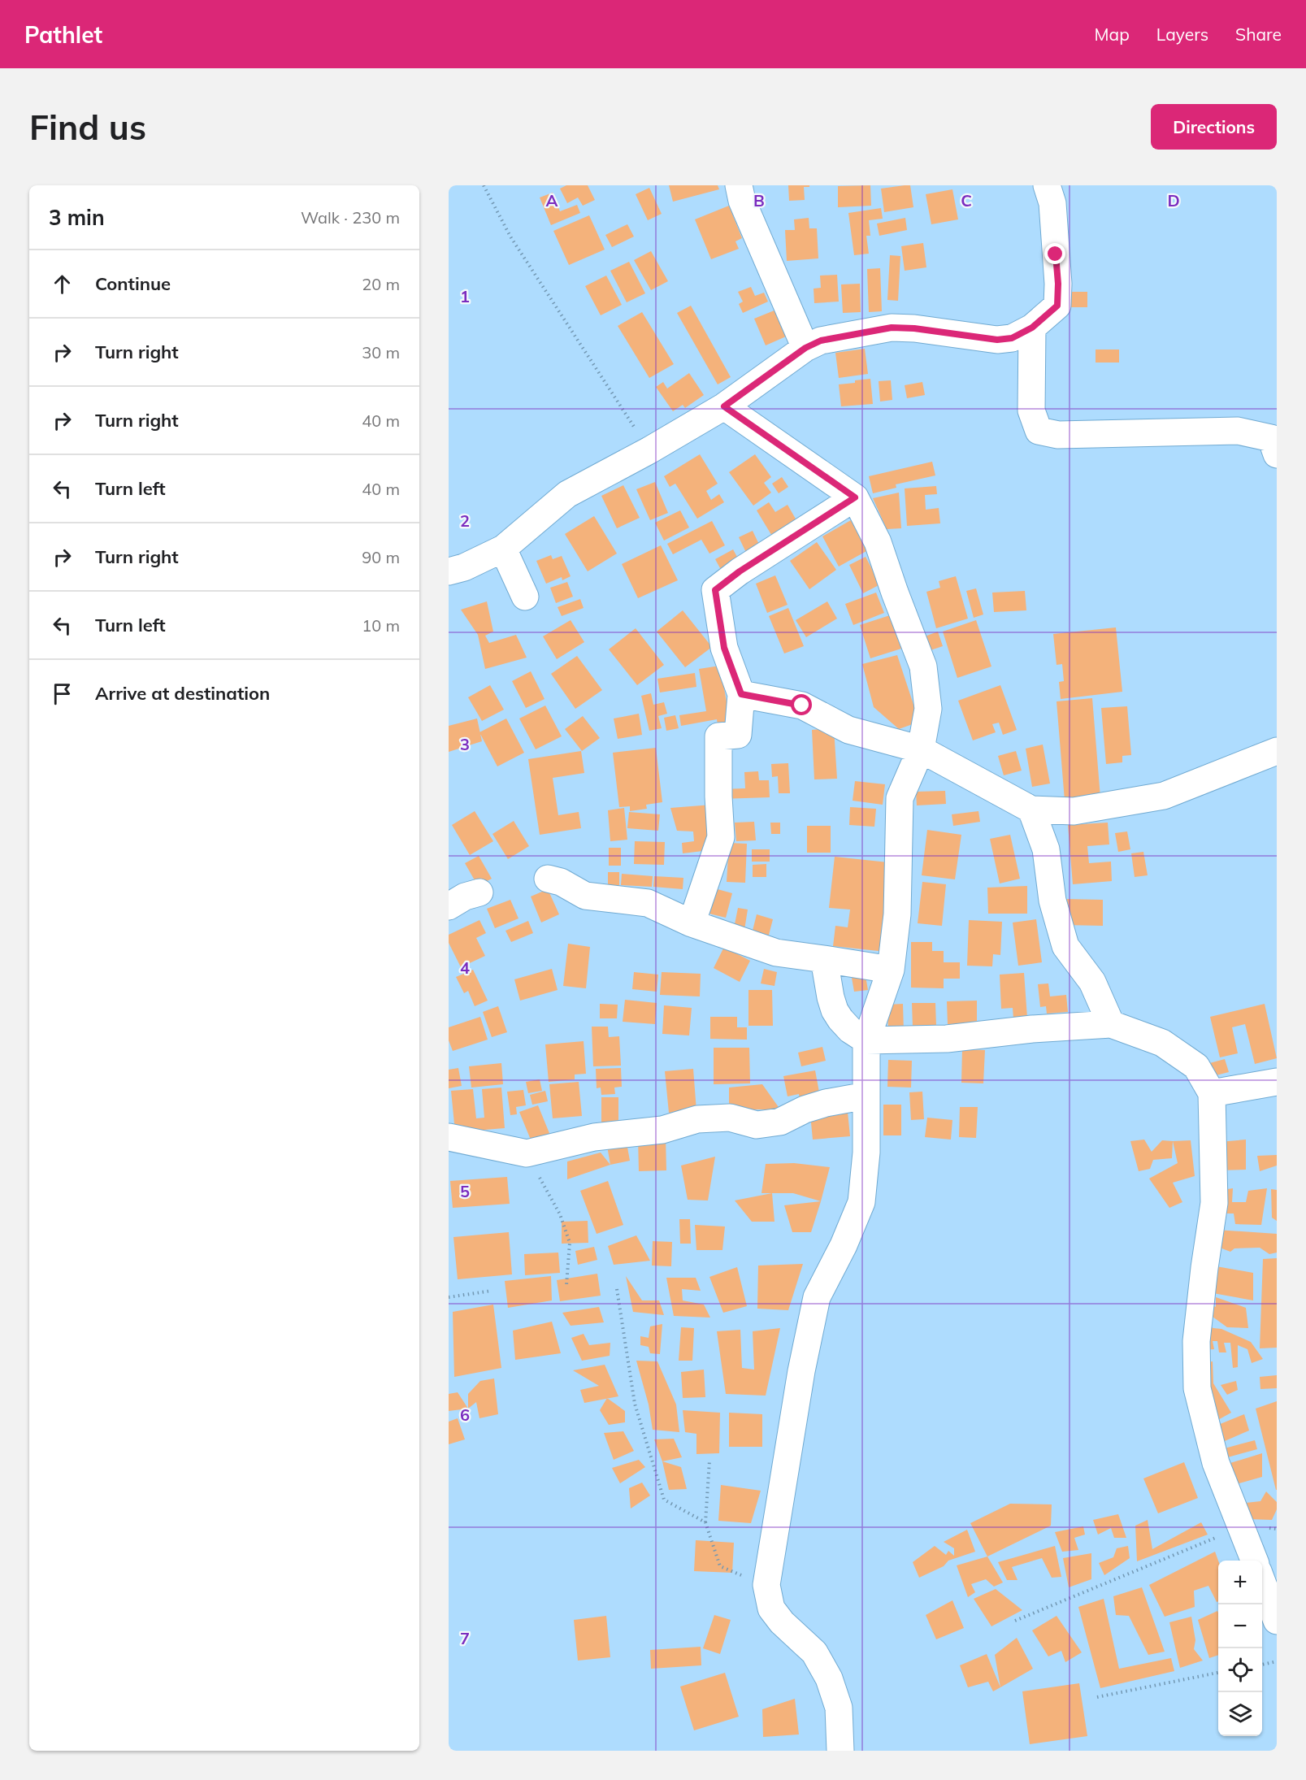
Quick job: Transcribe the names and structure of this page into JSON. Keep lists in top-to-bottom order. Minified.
{"page":{"header":"Pathlet","nav":["Map","Layers","Share"],"buttons":"Directions","title":"Find us","heading":["3 min","Walk · 230 m"],"list":[["Continue","20 m"],["Turn right","30 m"],["Turn right","40 m"],["Turn left","40 m"],["Turn right","90 m"],["Turn left","10 m"],"Arrive at destination"],"map_buttons":["+","−"]},"grid":{"columns":["A","B","C","D"],"rows":["1","2","3","4","5","6","7"]}}
